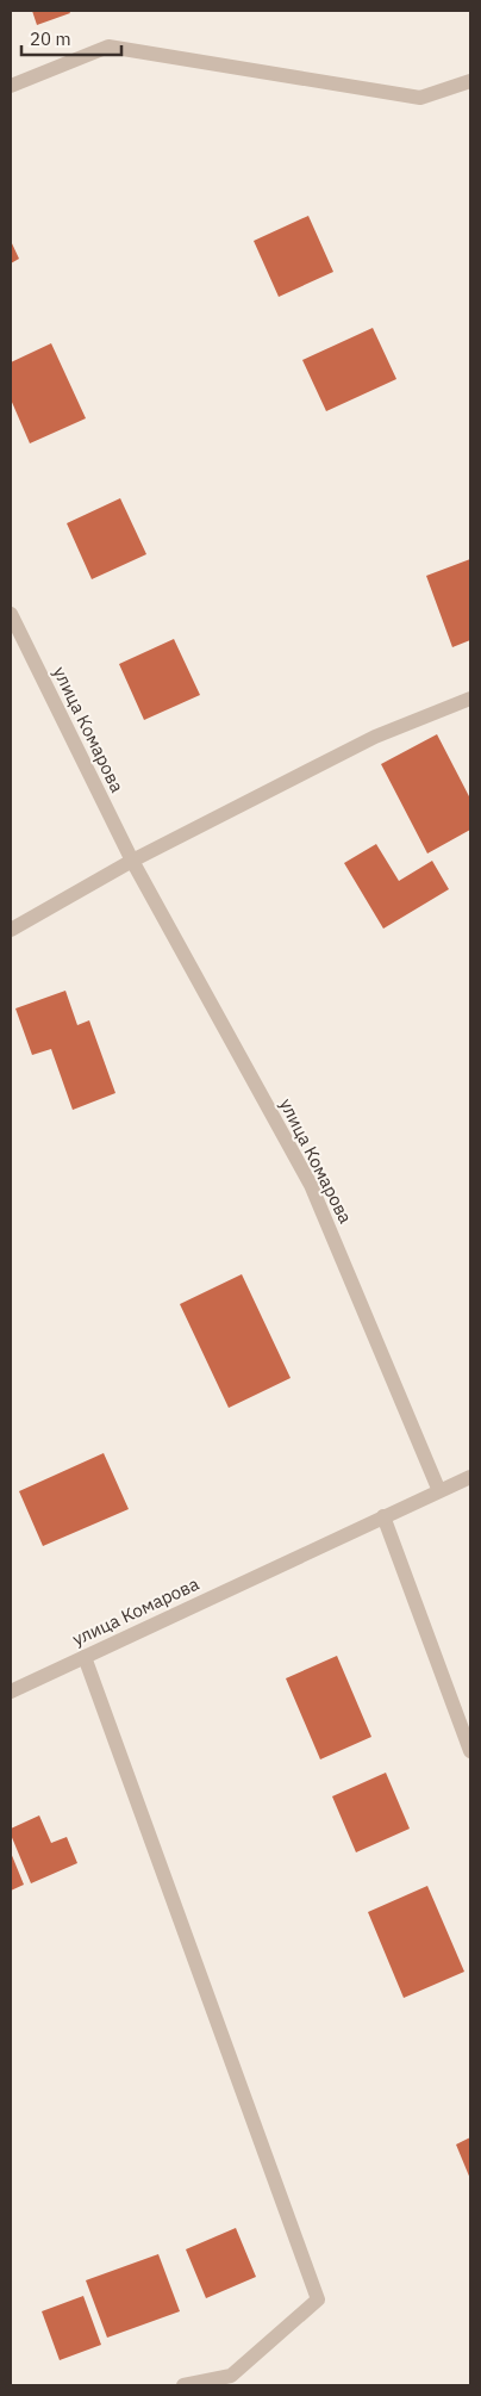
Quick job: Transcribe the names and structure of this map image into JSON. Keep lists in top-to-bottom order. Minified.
{"streets":{"street":["улица Комарова"]},"scale_bar":"20 m"}
